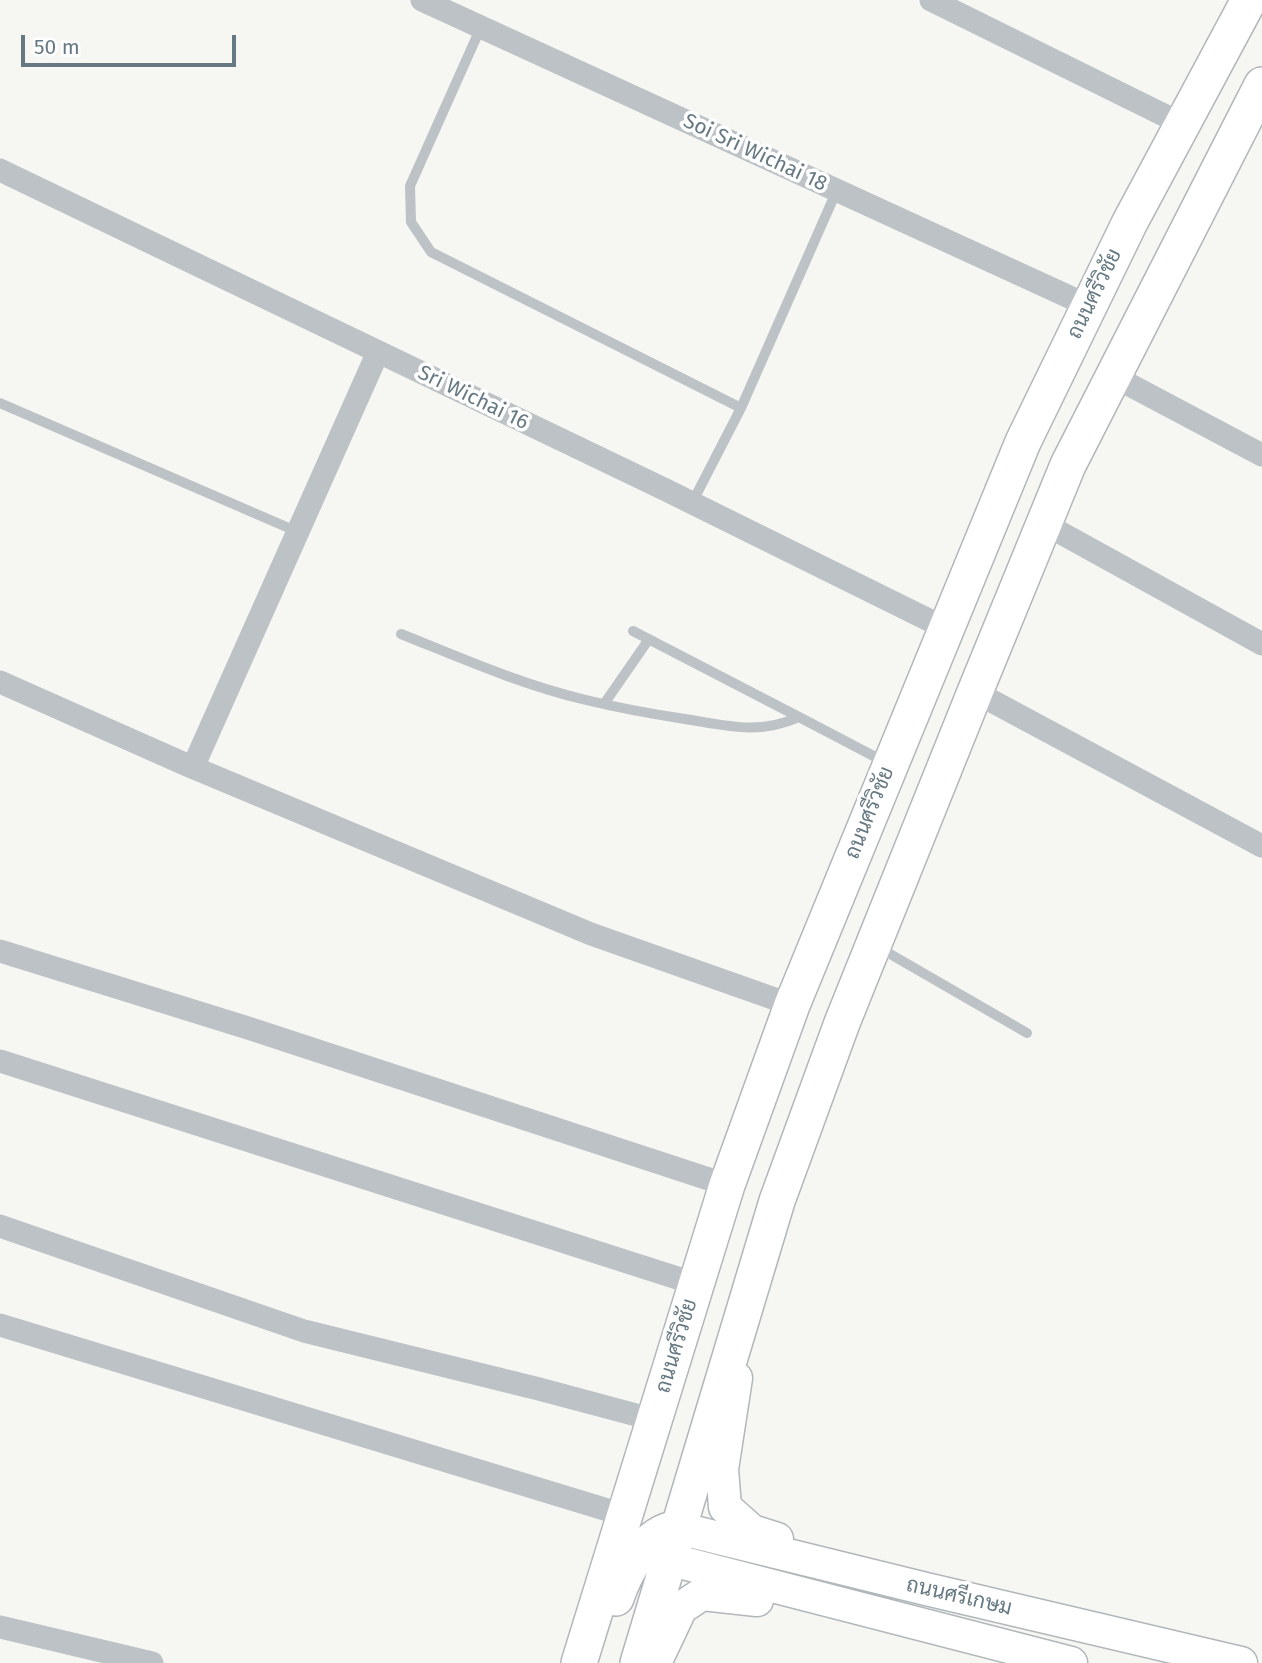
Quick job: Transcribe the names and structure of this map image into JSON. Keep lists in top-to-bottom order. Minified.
{"streets":{"main road":["ถนนศรีวิชัย","ถนนศรีเกษม"],"street":["Soi Sri Wichai 18","Sri Wichai 16"]},"crossings":[["Soi Sri Wichai 18","ถนนศรีวิชัย"],["ถนนศรีวิชัย","Sri Wichai 16"]],"scale_bar":"50 m"}
